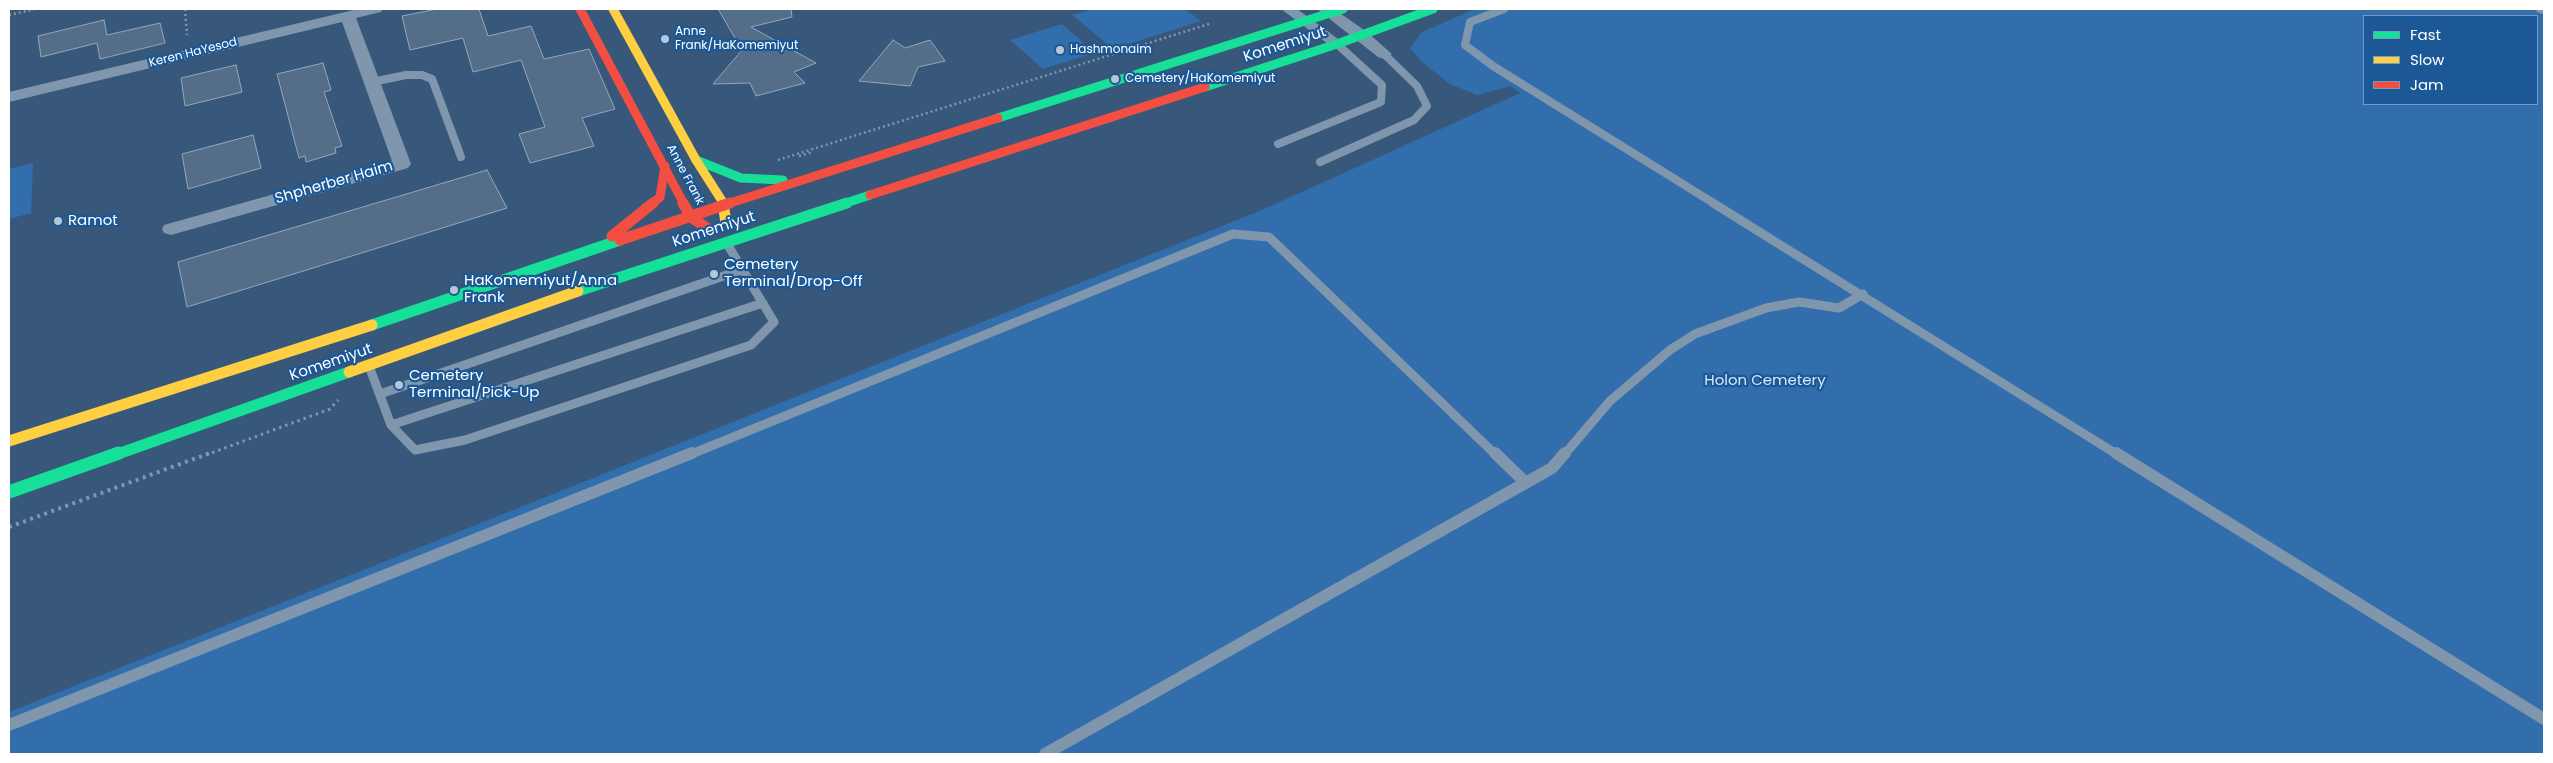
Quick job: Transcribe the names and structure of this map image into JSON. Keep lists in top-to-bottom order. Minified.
{"streets":{"main road":["Komemiyut","Anne Frank"],"street":["Keren HaYesod","Shpherber Haim"]},"crossings":[["Komemiyut","Anne Frank"],["Keren HaYesod","Shpherber Haim"]],"parks":["Holon Cemetery"],"places":["Anne Frank/HaKomemiyut","Hashmonaim","Cemetery/HaKomemiyut","Ramot","Cemetery Terminal/Drop-Off","HaKomemiyut/Anna Frank","Cemetery Terminal/Pick-Up"],"legend":["Fast","Slow","Jam"]}
